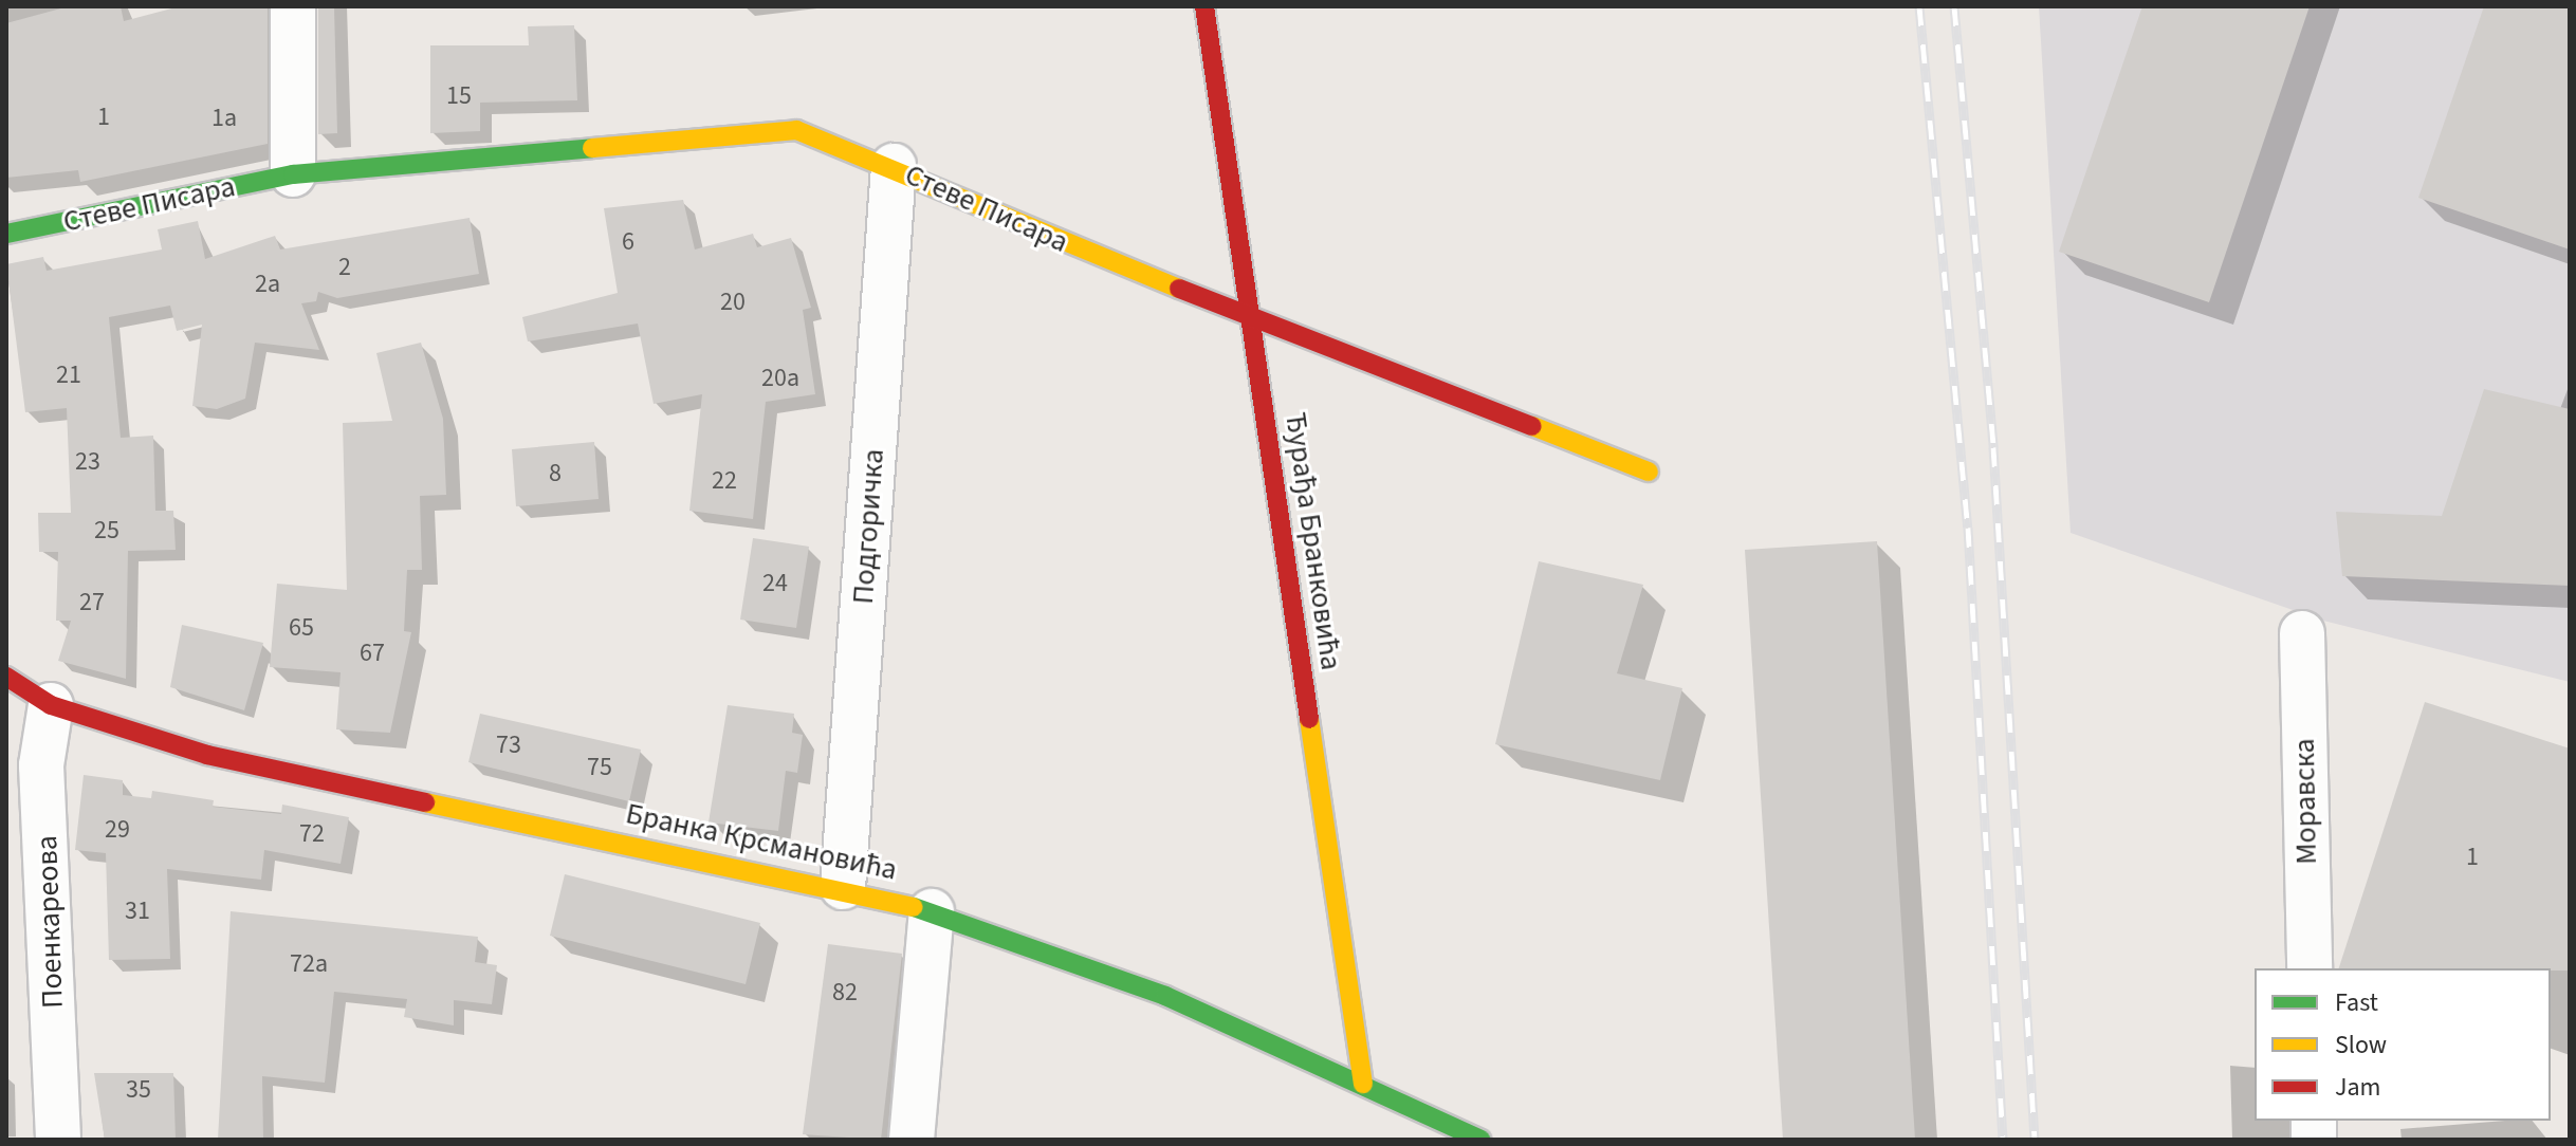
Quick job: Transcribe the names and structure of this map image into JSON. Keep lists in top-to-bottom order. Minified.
{"streets":{"street":["Стеве Писара","Подгоричка","Ђурађа Бранковића","Моравска","Бранка Крсмановића","Поенкареова"]},"crossings":[["Стеве Писара","Подгоричка"],["Стеве Писара","Ђурађа Бранковића"],["Подгоричка","Бранка Крсмановића"],["Ђурађа Бранковића","Бранка Крсмановића"],["Бранка Крсмановића","Поенкареова"]],"house_numbers":["15","1","1a","6","2","2a","20","21","20a","23","8","22","25","24","27","65","67","73","75","29","72","1","31","72a","82","35"],"legend":["Fast","Slow","Jam"]}
